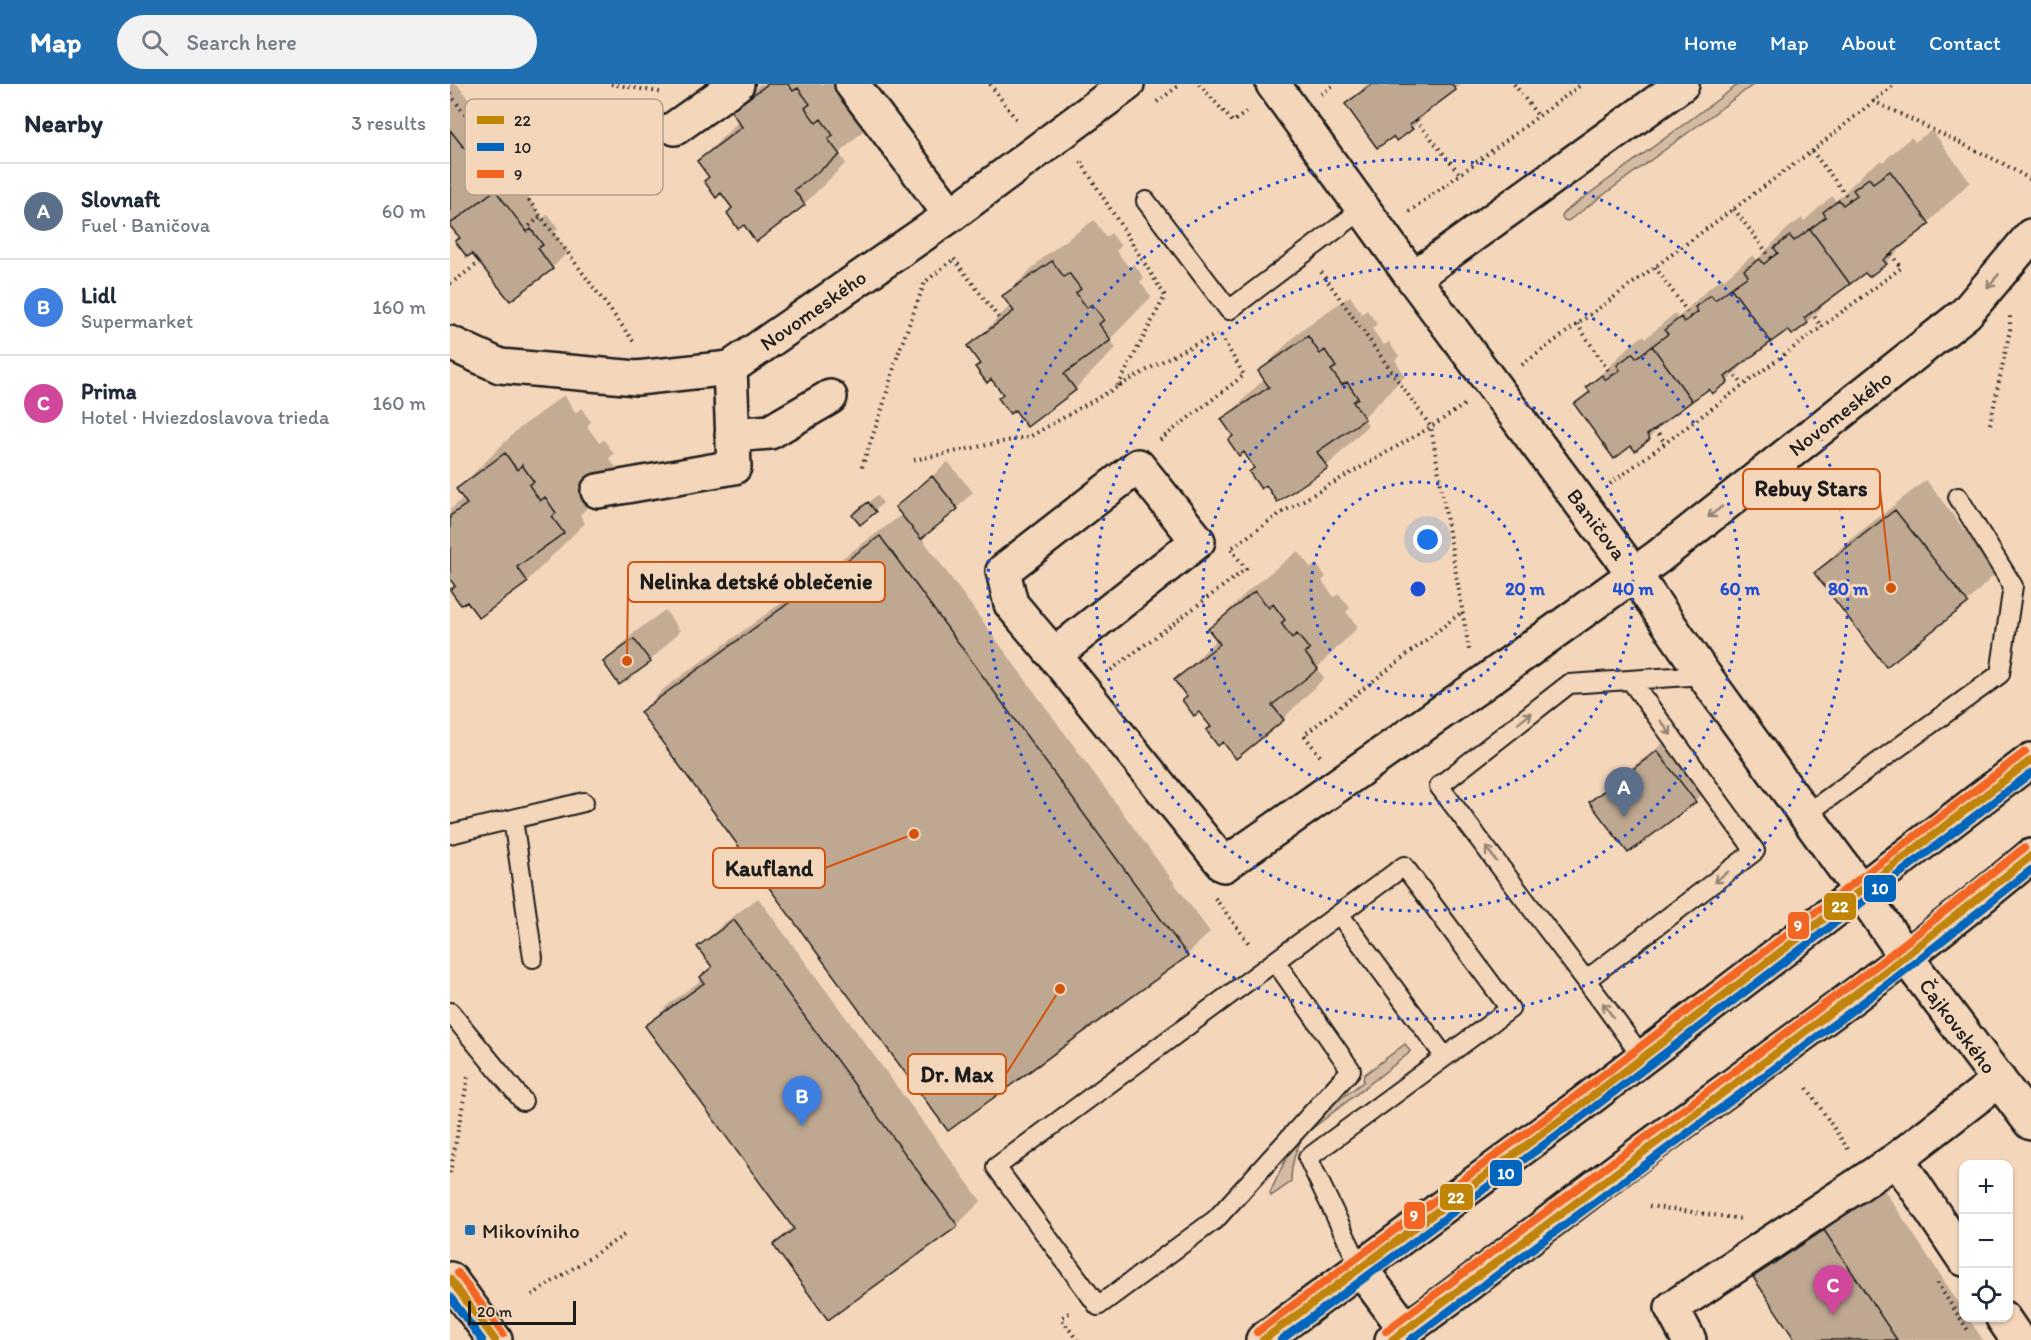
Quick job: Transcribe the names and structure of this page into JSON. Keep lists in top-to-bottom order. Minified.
{"streets":{"street":["Novomeského","Baničova","Čajkovského"]},"crossings":[["Novomeského","Baničova"],["Baničova","Čajkovského"]],"places":{"other":["Rebuy Stars","Nelinka detské oblečenie","Kaufland","Dr. Max"],"transit":["Mikovíniho"]},"lines":["transit line 9","transit line 22","transit line 10"],"legend":["22","10","9"],"scale_bar":"20 m","page":{"header":"Map","search":"Search here","nav":["Home","Map","About","Contact"],"heading":["Nearby","3 results"],"list":[{"mark":"A","name":"Slovnaft","note":"Fuel · Baničova","value":"60 m"},{"mark":"B","name":"Lidl","note":"Supermarket","value":"160 m"},{"mark":"C","name":"Prima","note":"Hotel · Hviezdoslavova trieda","value":"160 m"}],"pins":["A","B","C"],"map_buttons":["+","−"],"scale":"20 m"},"rings":["20 m","40 m","60 m","80 m"]}
